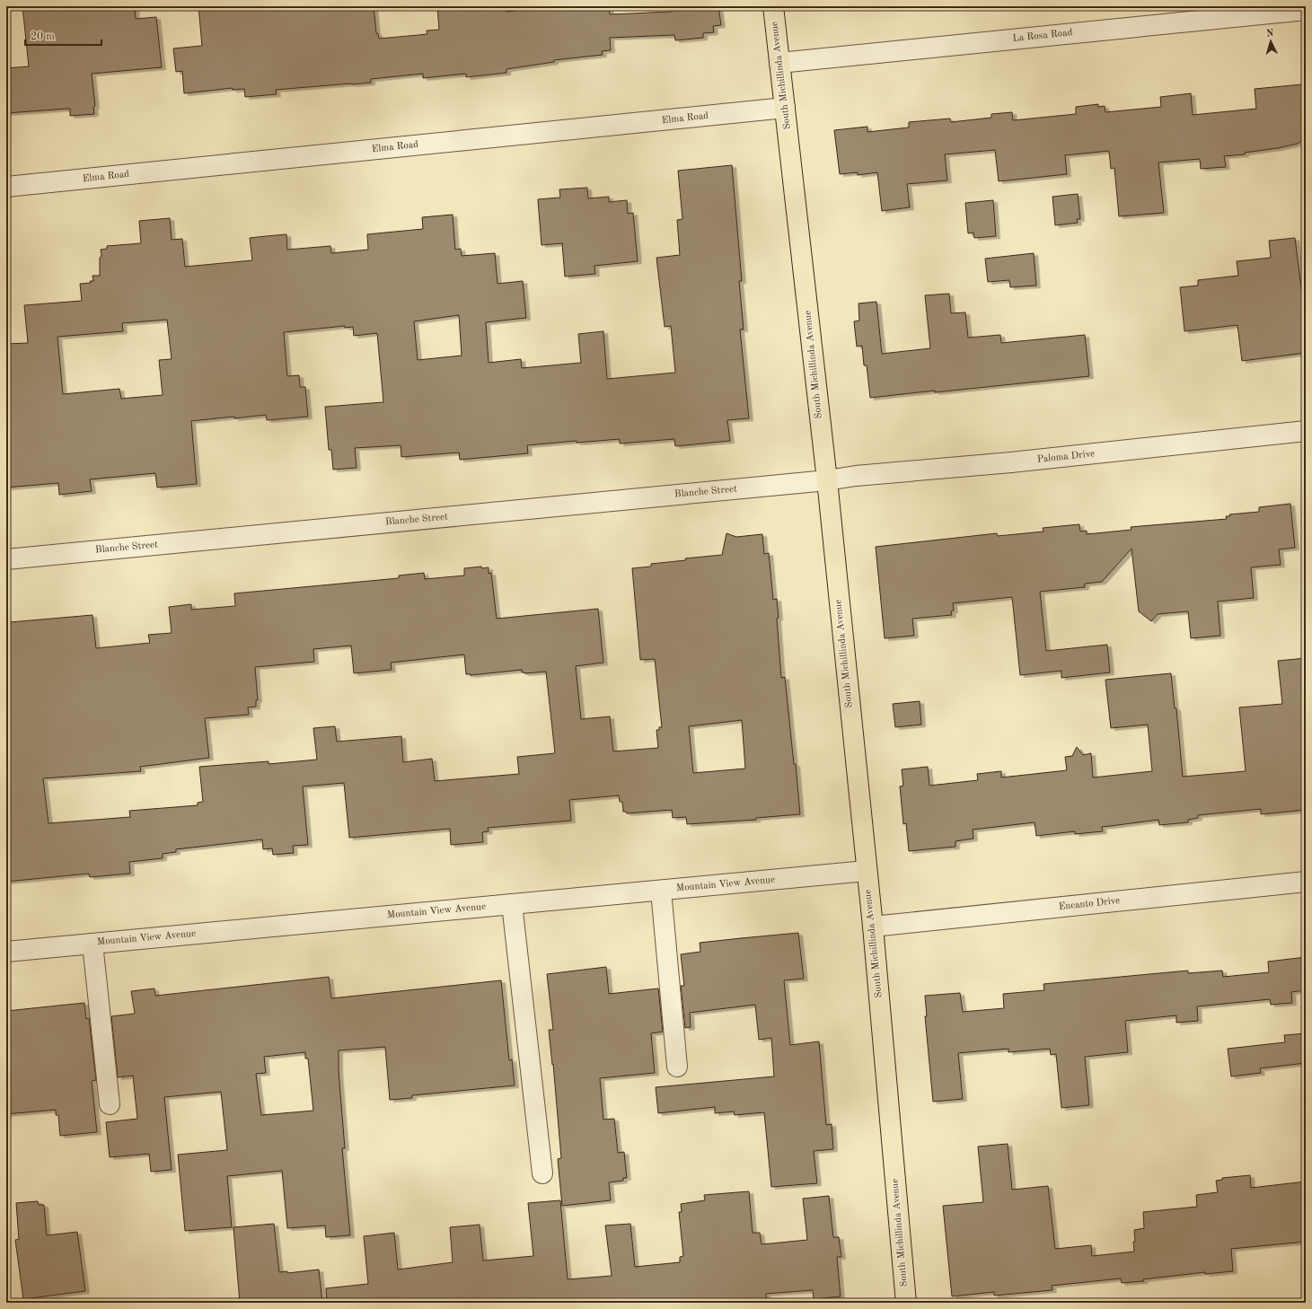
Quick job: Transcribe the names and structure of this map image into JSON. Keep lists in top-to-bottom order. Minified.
{"streets":{"main road":["South Michillinda Avenue"],"street":["La Rosa Road","Elma Road","Paloma Drive","Blanche Street","Mountain View Avenue","Encanto Drive"]},"crossings":[["La Rosa Road","South Michillinda Avenue"],["South Michillinda Avenue","Elma Road"],["South Michillinda Avenue","Paloma Drive"],["South Michillinda Avenue","Blanche Street"],["South Michillinda Avenue","Mountain View Avenue"],["South Michillinda Avenue","Encanto Drive"],["Paloma Drive","Blanche Street"]],"scale_bar":"20 m","north":"top"}
